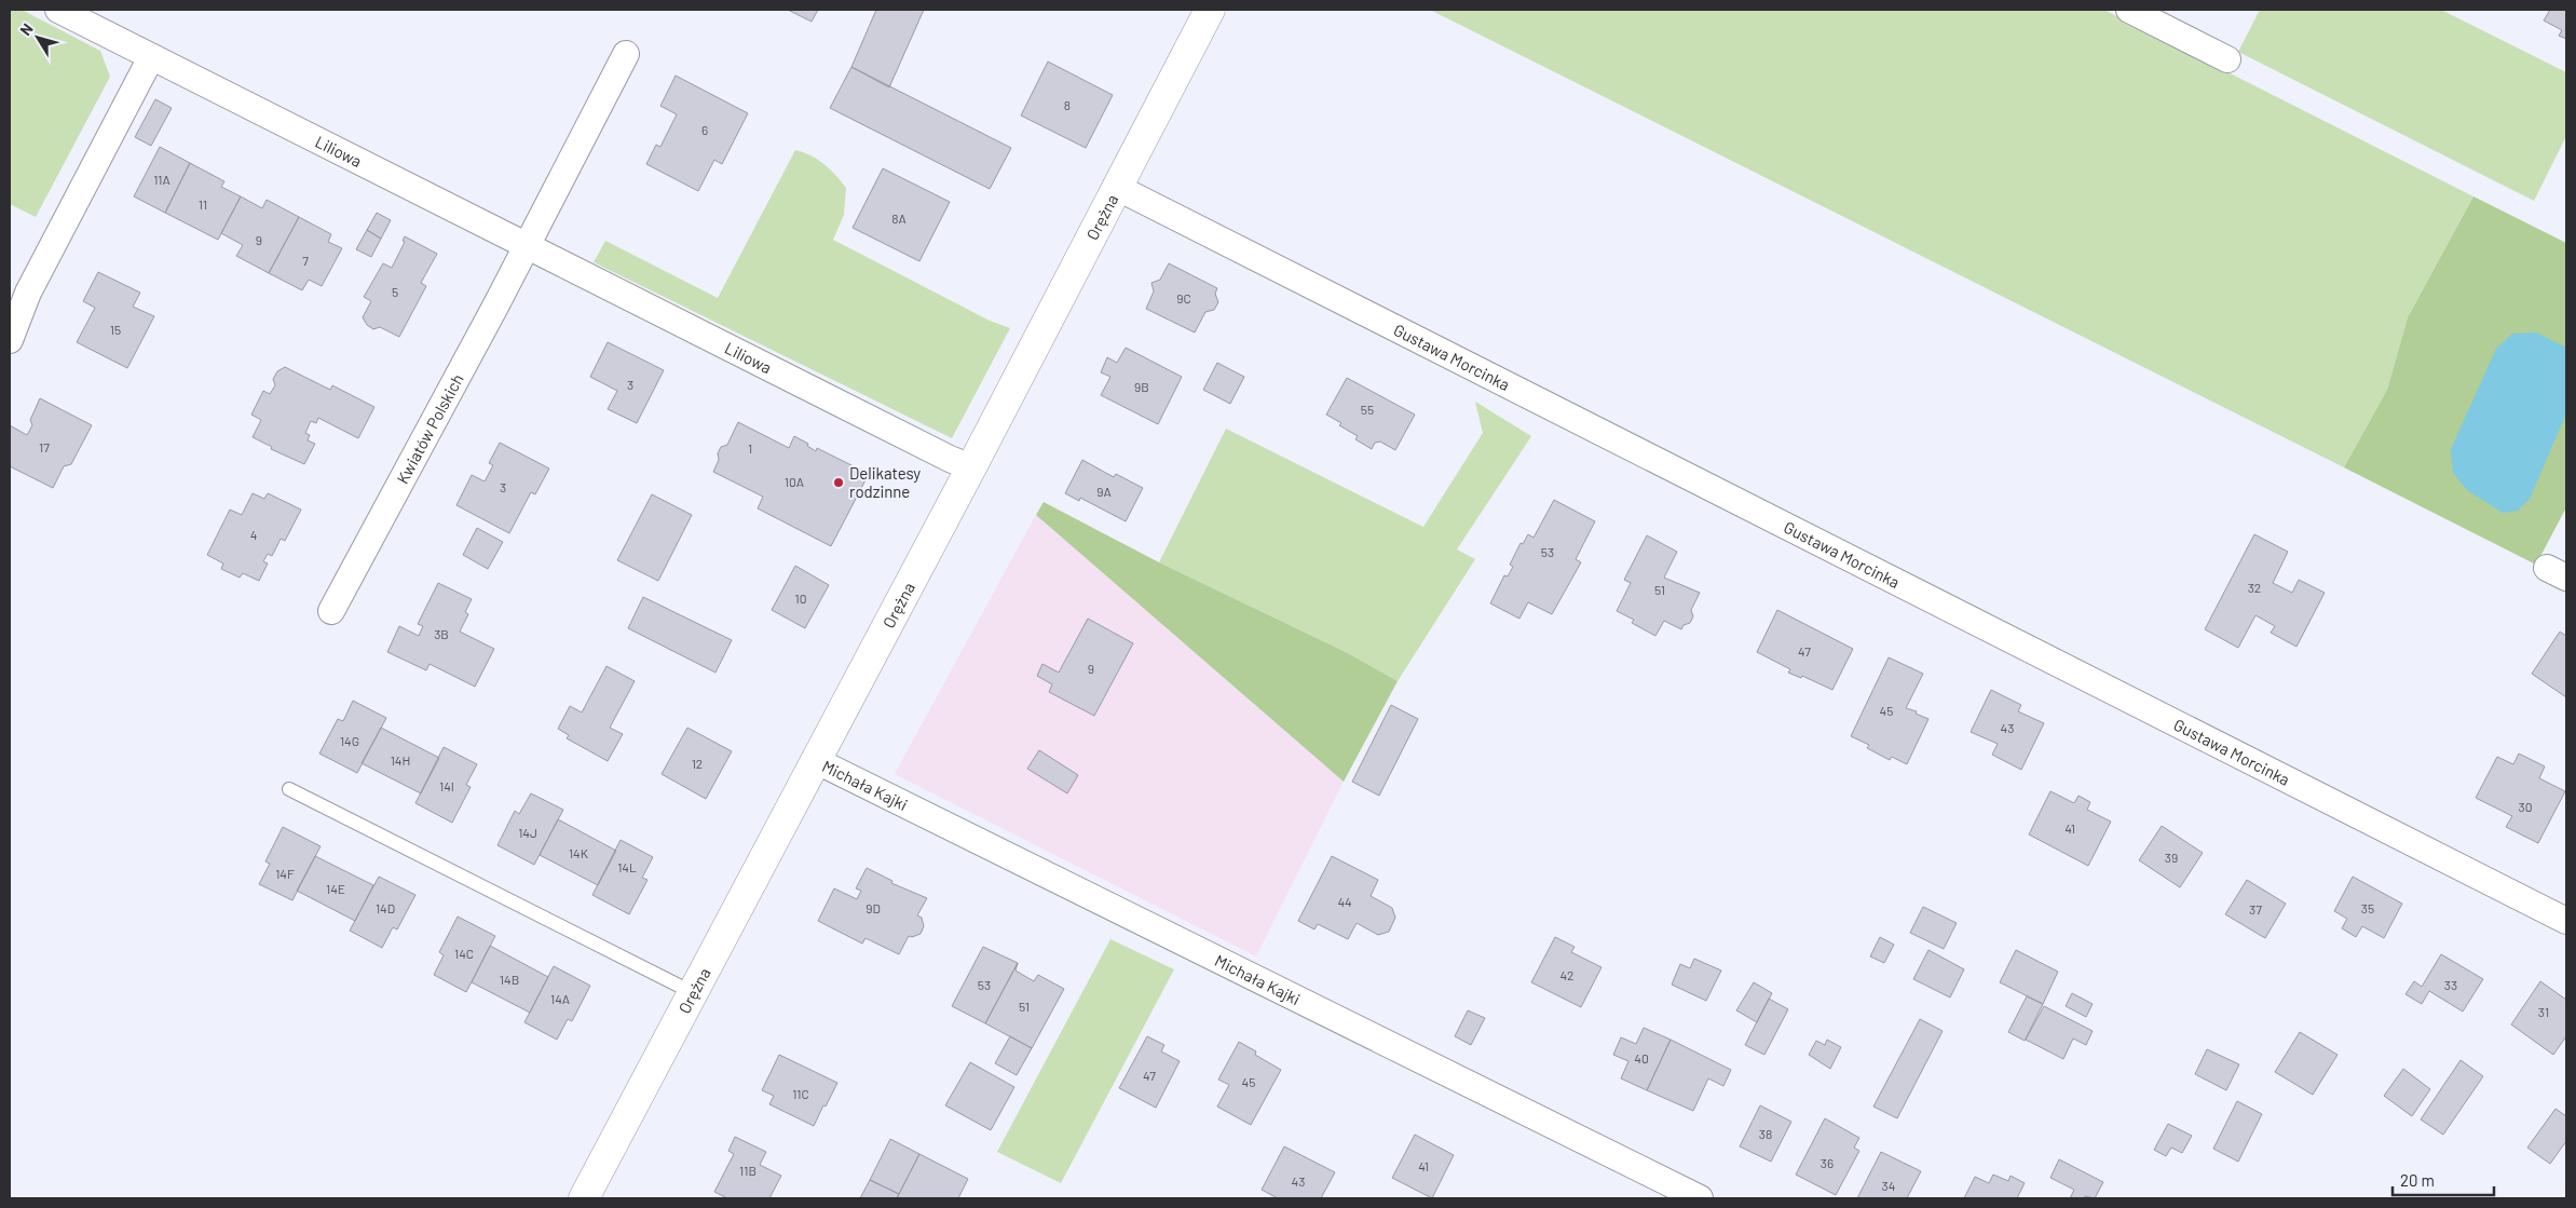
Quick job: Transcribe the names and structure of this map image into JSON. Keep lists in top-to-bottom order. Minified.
{"streets":{"street":["Liliowa","Orężna","Gustawa Morcinka","Kwiatów Polskich","Michała Kajki"]},"crossings":[["Liliowa","Orężna"],["Liliowa","Kwiatów Polskich"],["Orężna","Gustawa Morcinka"],["Orężna","Michała Kajki"]],"places":["Delikatesy rodzinne"],"house_numbers":["8","6","11A","11","8A","9","7","5","9C","15","3","9B","55","17","1","10A","3","9A","4","53","32","51","10","3B","47","9","45","43","14G","14H","12","14I","30","41","14J","14K","39","14L","14F","14E","44","14D","9D","35","37","14C","42","14B","53","33","14A","51","31","40","47","45","11C","38","36","41","11B","43","34"],"scale_bar":"20 m","north":"top left"}
